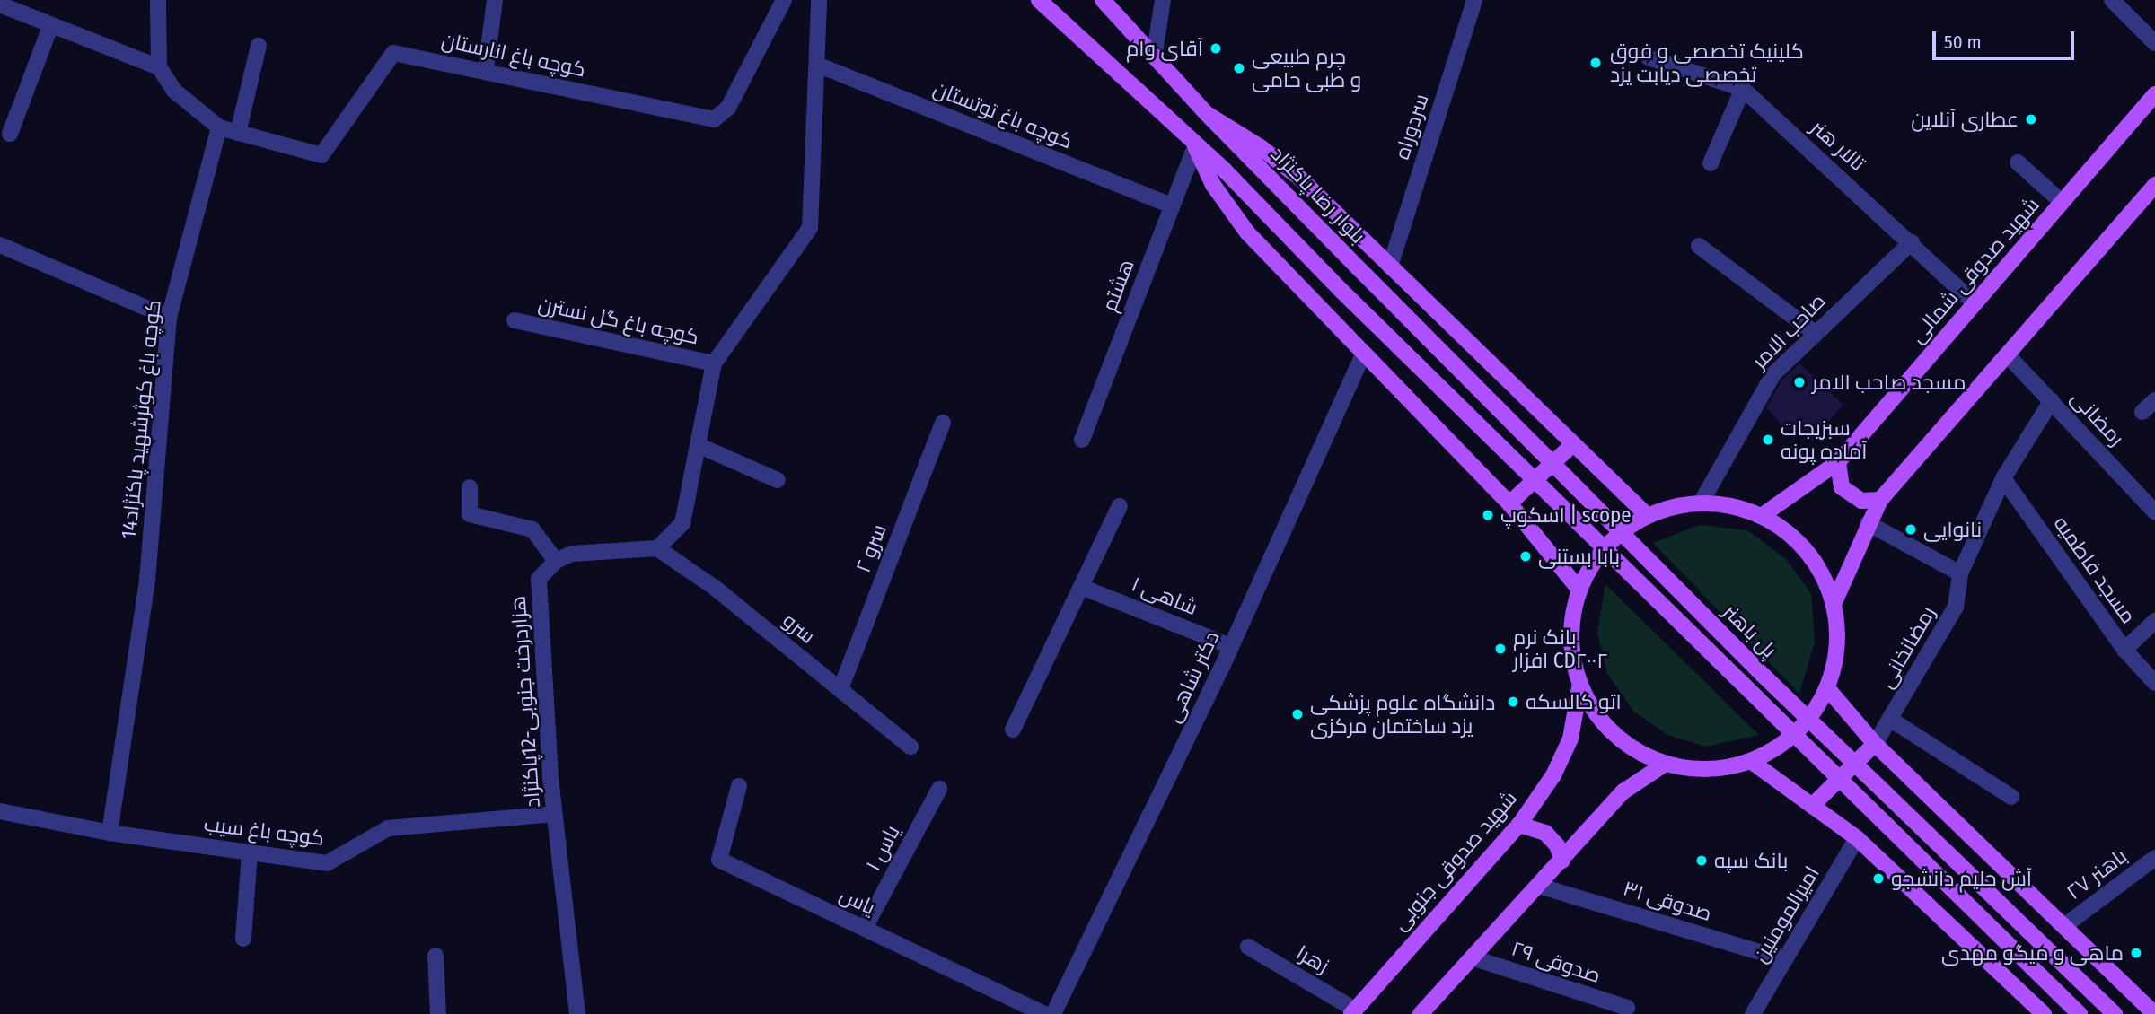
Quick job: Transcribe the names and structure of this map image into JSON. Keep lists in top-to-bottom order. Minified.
{"streets":{"main road":["بلوار رضا پاکنژاد","شهید صدوقی شمالی","پل باهنر","شهید صدوقی جنوبی"],"street":["کوچه باغ انارستان","کوچه باغ توتستان","سردوراه","تالار هنر","هشتم","کوچه باغ گل نسترن","صاحب الامر","رمضانی","کوچه باغ کوثرشهید پاکنژاد14","سرو ۲","مسجد فاطمیه","شاهی ۱","سرو","رمضانخانی","دکتر شاهی","هزاردرخت جنوبی-12پاکنژاد","کوچه باغ سیب","یاس ۱","باهنر ۲۷","یاس","صدوقی ۳۱","امیرالمومنین","زهرا","صدوقی ۲۹"]},"crossings":[["کوچه باغ انارستان","کوچه باغ کوثرشهید پاکنژاد14"],["کوچه باغ توتستان","هشتم"],["تالار هنر","شهید صدوقی شمالی"],["تالار هنر","صاحب الامر"],["بلوار رضا پاکنژاد","پل باهنر"],["رمضانی","رمضانخانی"],["کوچه باغ کوثرشهید پاکنژاد14","کوچه باغ سیب"],["سرو ۲","سرو"],["مسجد فاطمیه","رمضانخانی"],["شاهی ۱","دکتر شاهی"],["هزاردرخت جنوبی-12پاکنژاد","کوچه باغ سیب"],["یاس ۱","یاس"],["شهید صدوقی جنوبی","زهرا"],["صدوقی ۳۱","امیرالمومنین"]],"places":["آقای وام","کلینیک تخصصی و فوق تخصصی دیابت یزد","چرم طبیعی و طبی حامی","عطاری آنلاین","مسجد صاحب الامر","سبزیجات آماده پونه","اسکوپ | scope","نانوایی","بابا بستنی","بانک نرم افزار CD۲۰۰۲","اتو کالسکه","دانشگاه علوم پزشکی یزد ساختمان مرکزی","بانک سپه","آش حلیم دانشجو","ماهی و میگو مهدی"],"scale_bar":"50 m"}
